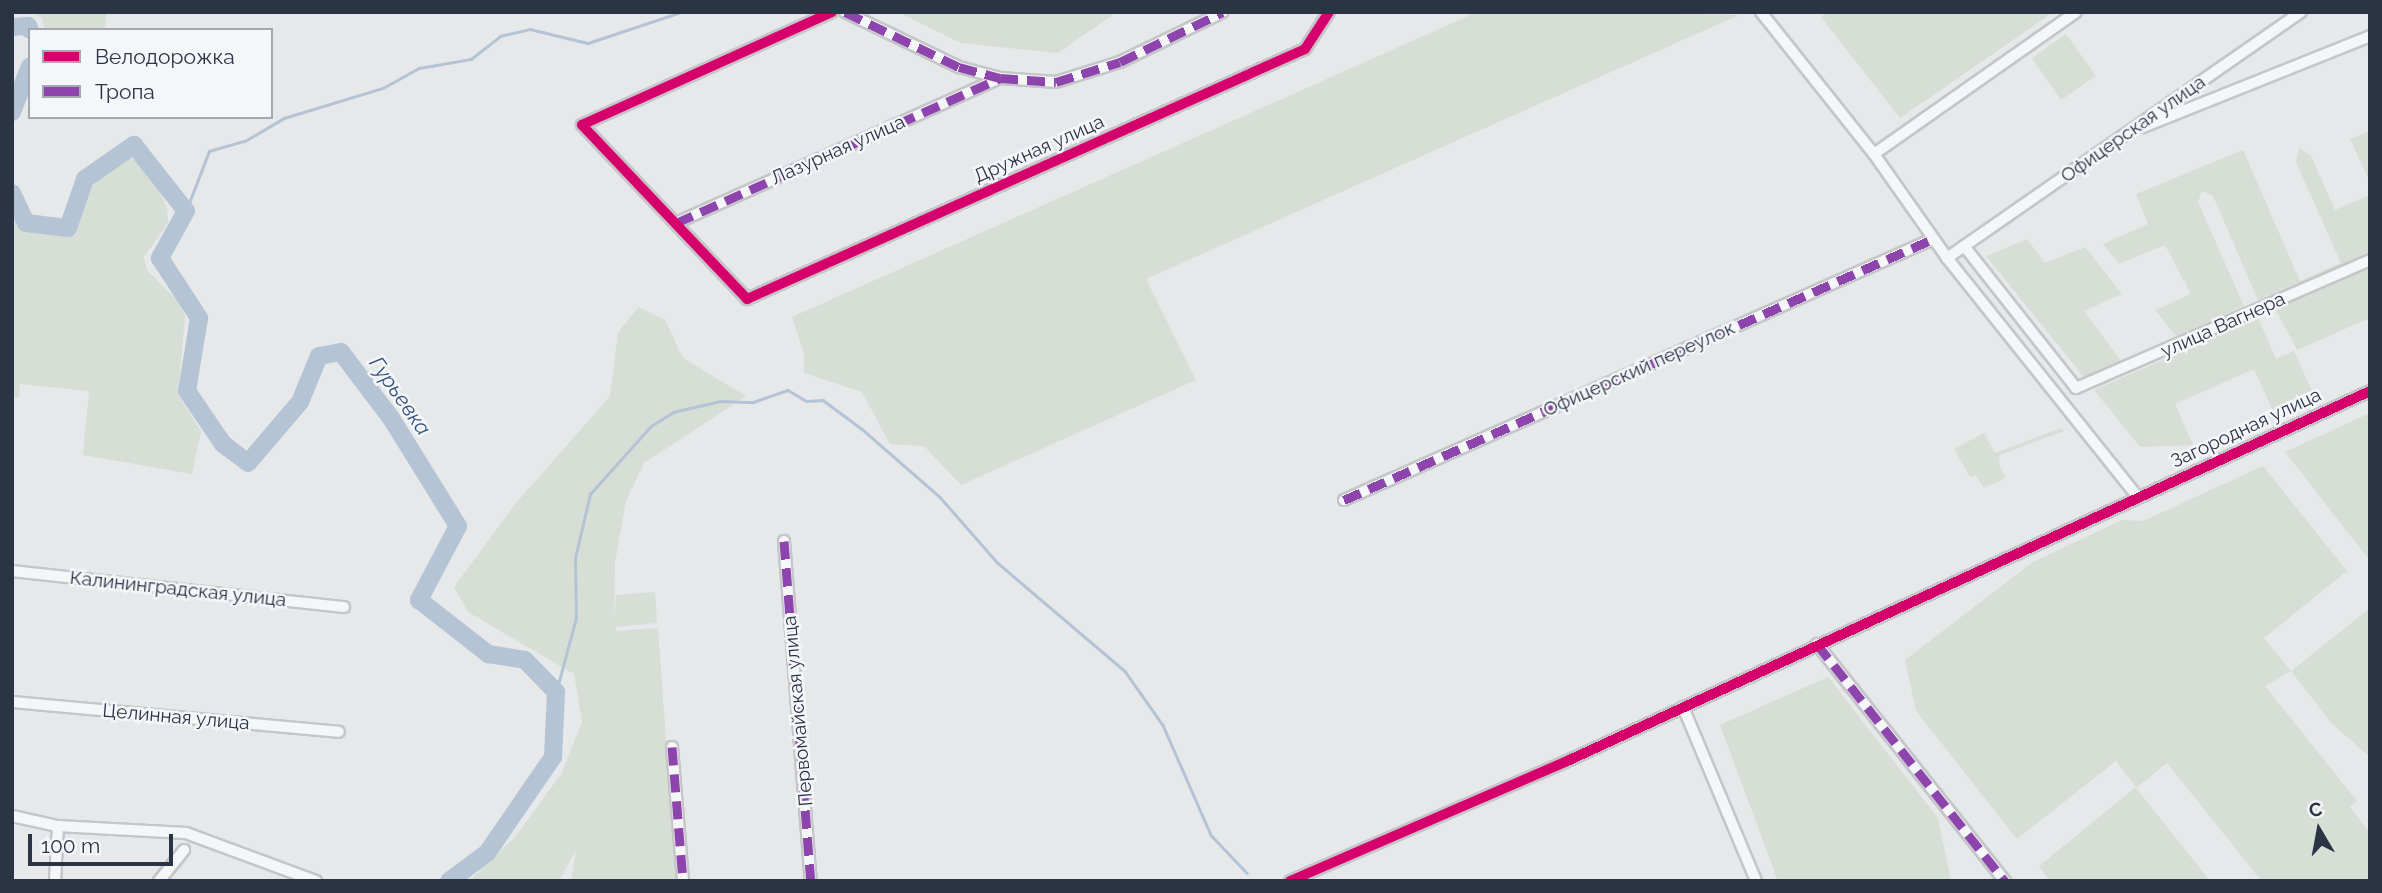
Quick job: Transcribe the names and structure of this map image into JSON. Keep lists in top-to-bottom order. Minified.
{"streets":{"street":["Офицерская улица","Дружная улица","Лазурная улица","улица Вагнера","Офицерский переулок","Загородная улица","Калининградская улица","Первомайская улица","Целинная улица"]},"crossings":[["Офицерская улица","улица Вагнера"]],"water":["Гурьевка"],"legend":["Велодорожка","Тропа"],"scale_bar":"100 m","north":"top"}
